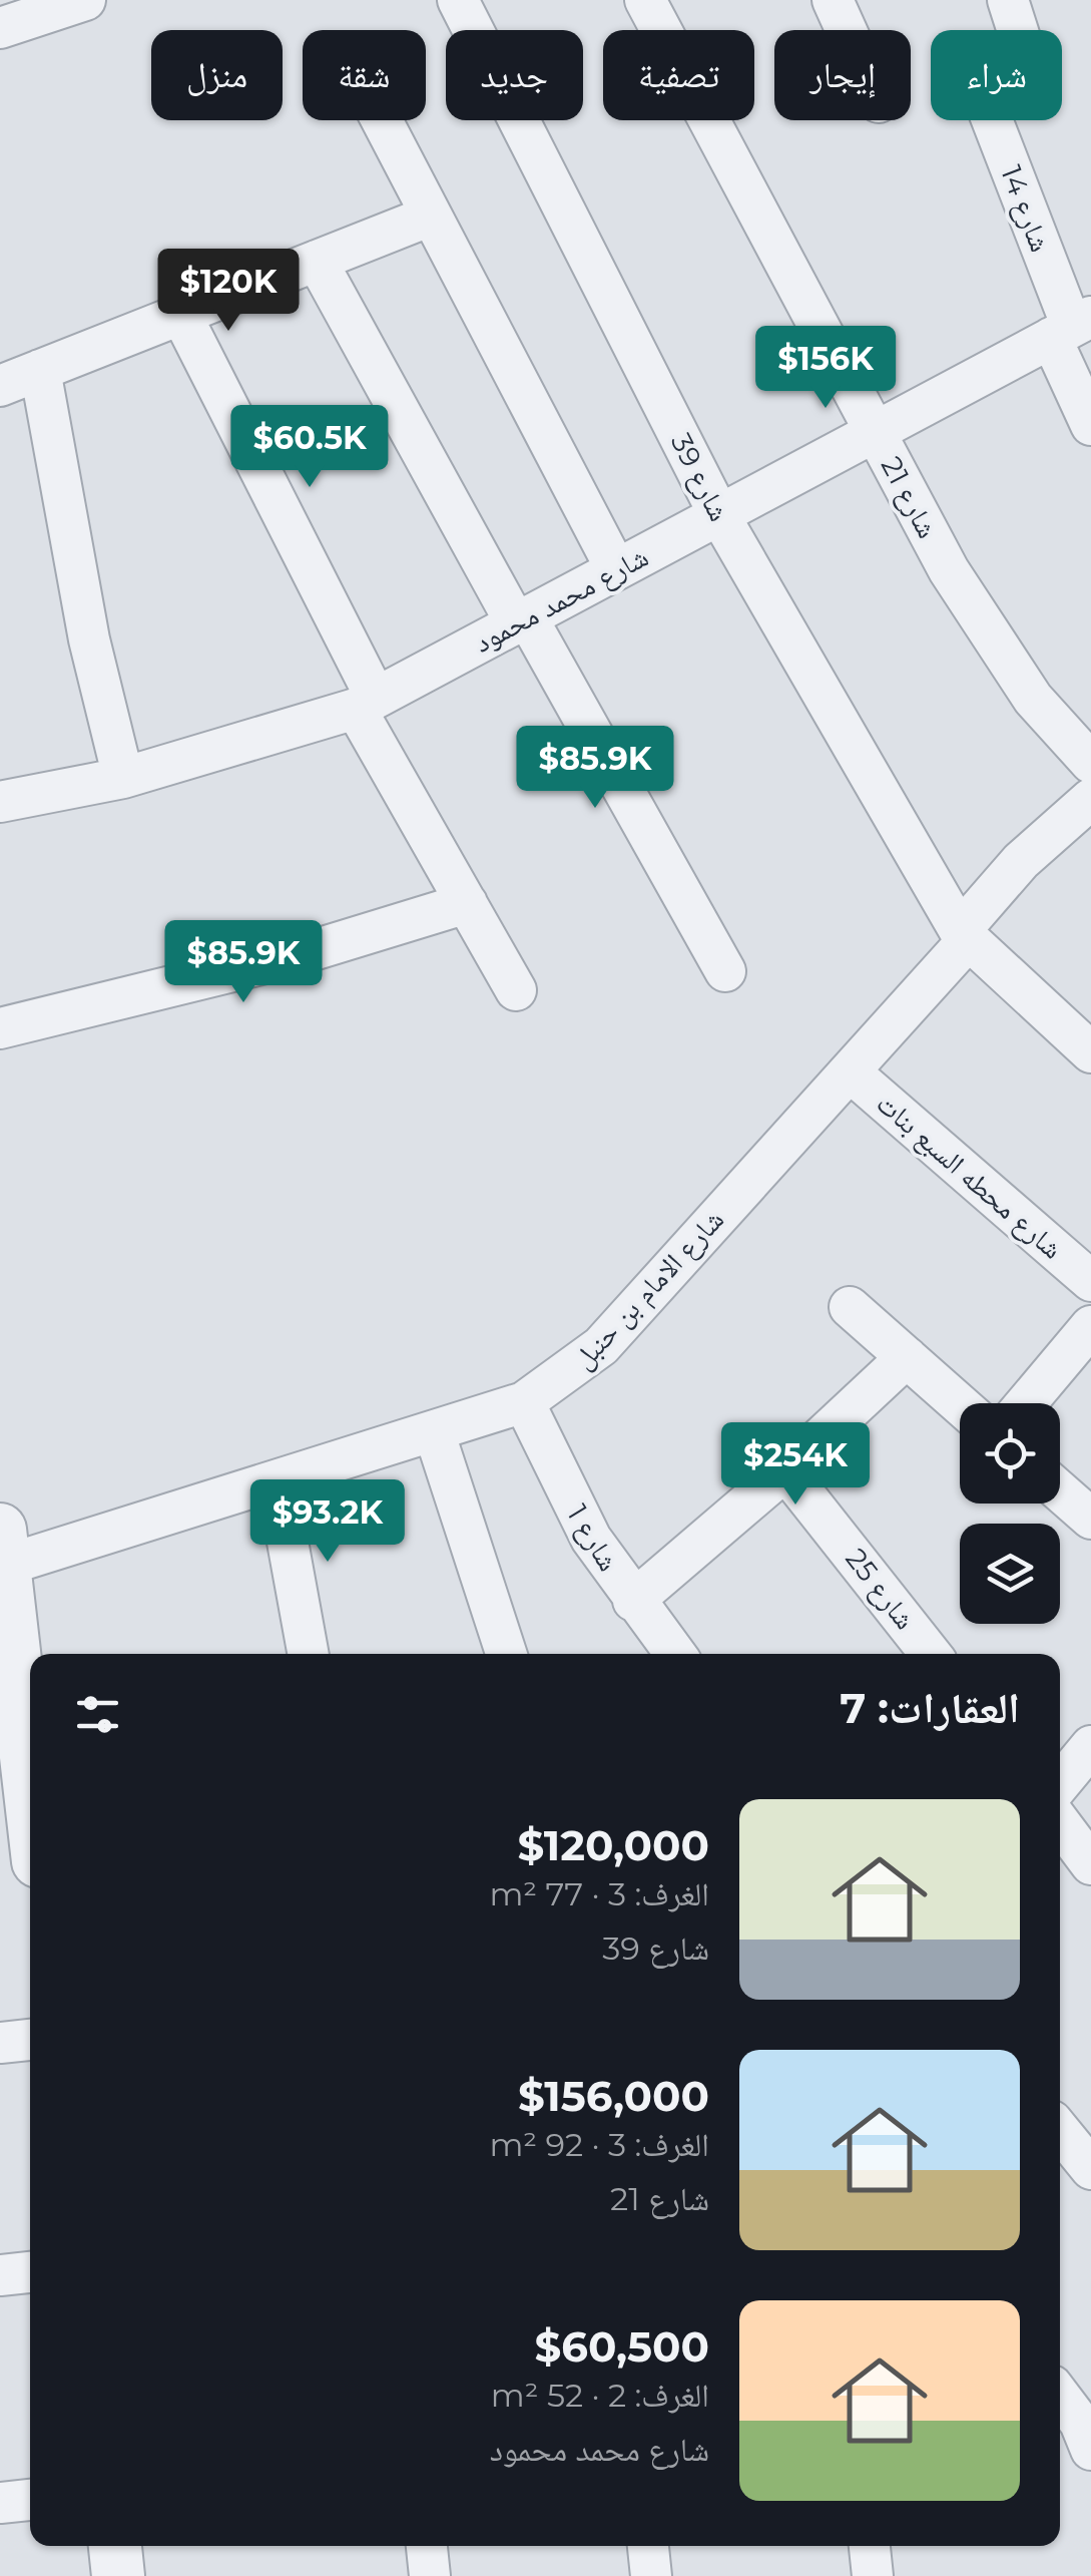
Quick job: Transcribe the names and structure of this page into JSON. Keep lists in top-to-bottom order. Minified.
{"streets":{"street":["شارع 14","شارع 39","شارع 21","شارع محمد محمود","شارع محطه السبع بنات","شارع الامام بن حنبل","شارع 1","شارع 25"]},"crossings":[["شارع 14","شارع محمد محمود"],["شارع 39","شارع محمد محمود"],["شارع 39","شارع الامام بن حنبل"],["شارع 21","شارع محمد محمود"],["شارع محطه السبع بنات","شارع الامام بن حنبل"],["شارع الامام بن حنبل","شارع 1"]],"page":{"chip":["شراء","إيجار","تصفية","جديد","شقة","منزل"],"price":["$120K","$156K","$60.5K","$85.9K","$85.9K","$254K","$93.2K"],"heading":"العقارات: 7","list":[{"name":"$120,000","note":"الغرف: 3 · 77 m² · شارع 39"},{"name":"$156,000","note":"الغرف: 3 · 92 m² · شارع 21"},{"name":"$60,500","note":"الغرف: 2 · 52 m² · شارع محمد محمود"}]}}
